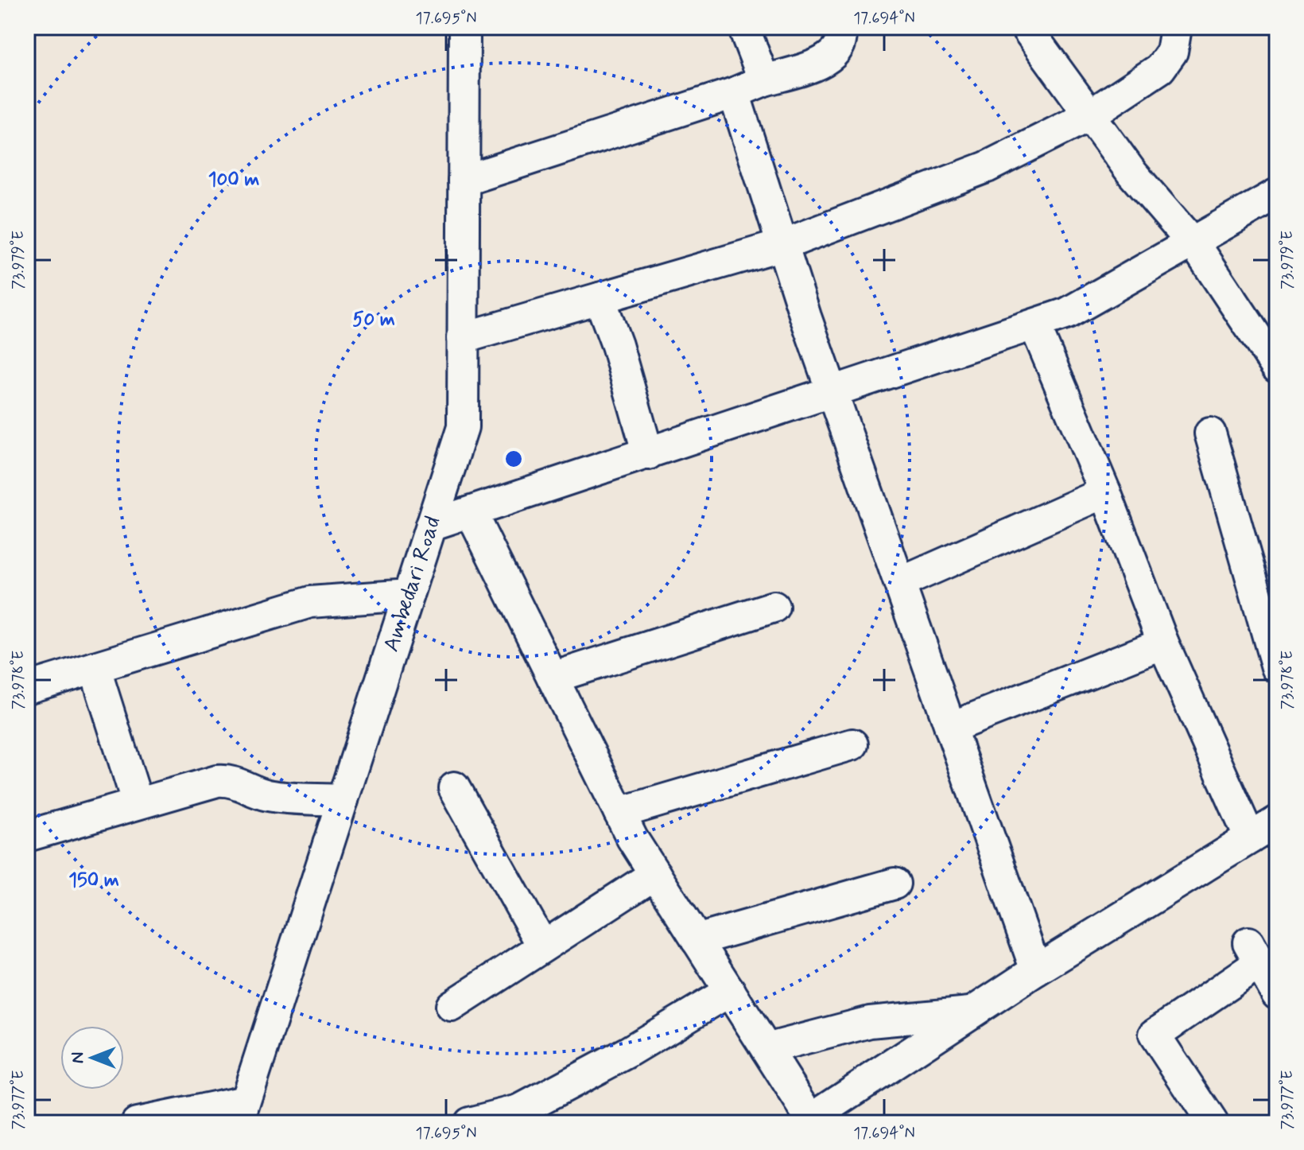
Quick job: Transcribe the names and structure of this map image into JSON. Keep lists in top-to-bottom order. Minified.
{"streets":{"street":["Ambedari Road"]},"north":"left","coordinates":["17.695°N","17.694°N","73.979°E","73.978°E","73.977°E"],"rings":["100 m","50 m","150 m"]}
